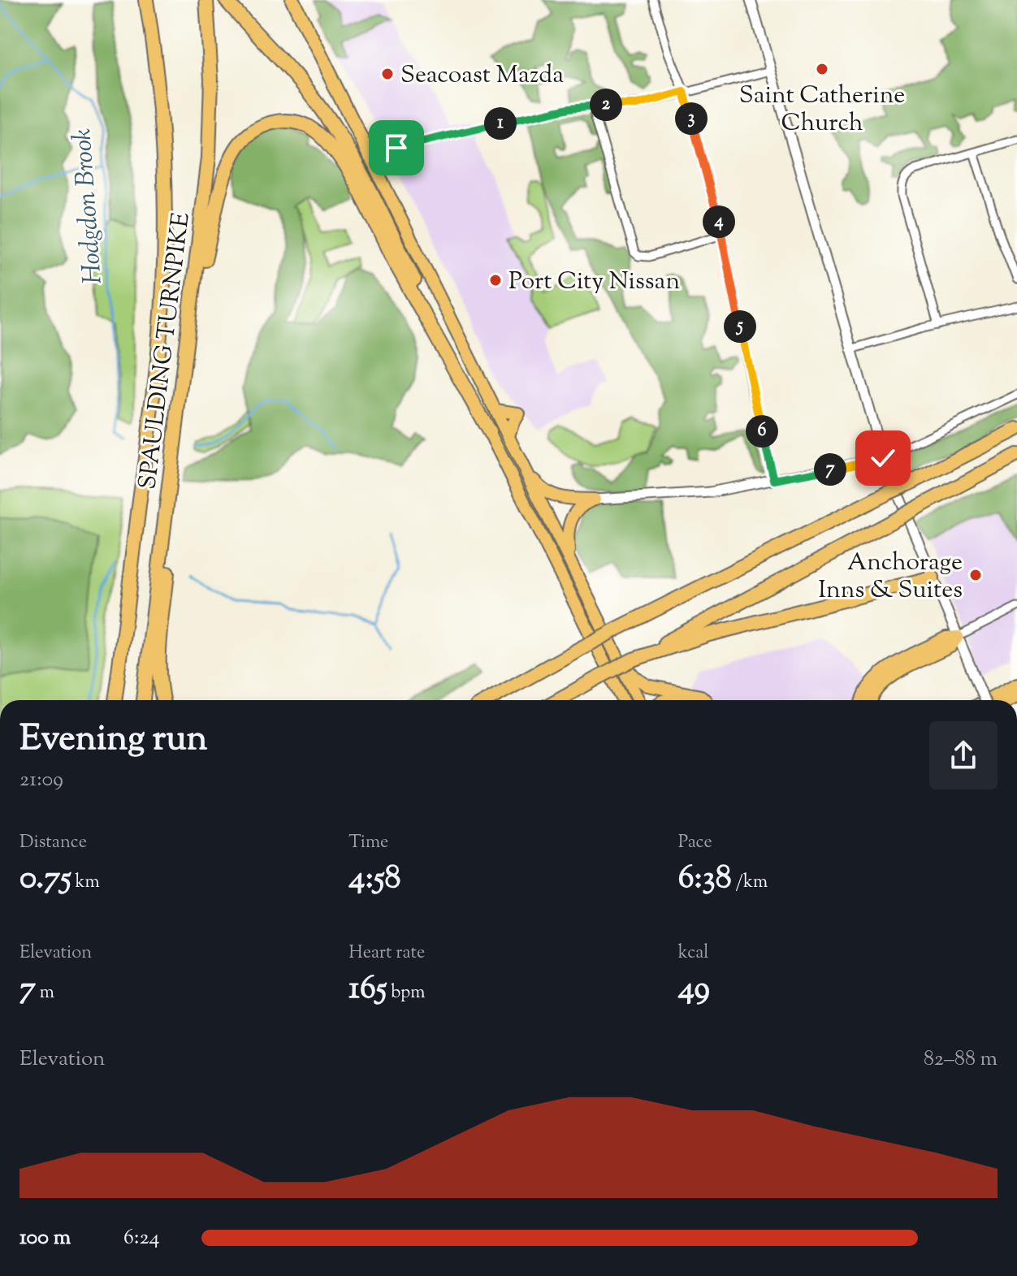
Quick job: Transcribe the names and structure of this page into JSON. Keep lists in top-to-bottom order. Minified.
{"streets":{"highway":["SPAULDING TURNPIKE"]},"water":["Hodgdon Brook"],"places":["Saint Catherine Church","Seacoast Mazda","Port City Nissan","Anchorage Inns & Suites"],"page":{"pins":["2","3","1","4","5","6","7"],"heading":["Evening run","21:09"],"stats":[["Distance","0.75 km"],["Time","4:58"],["Pace","6:38 /km"],["Elevation","7 m"],["Heart rate","165 bpm"],["kcal","49"]],"chart":["Elevation","82–88 m"],"list":[{"name":"100 m","note":"6:24"}]}}
